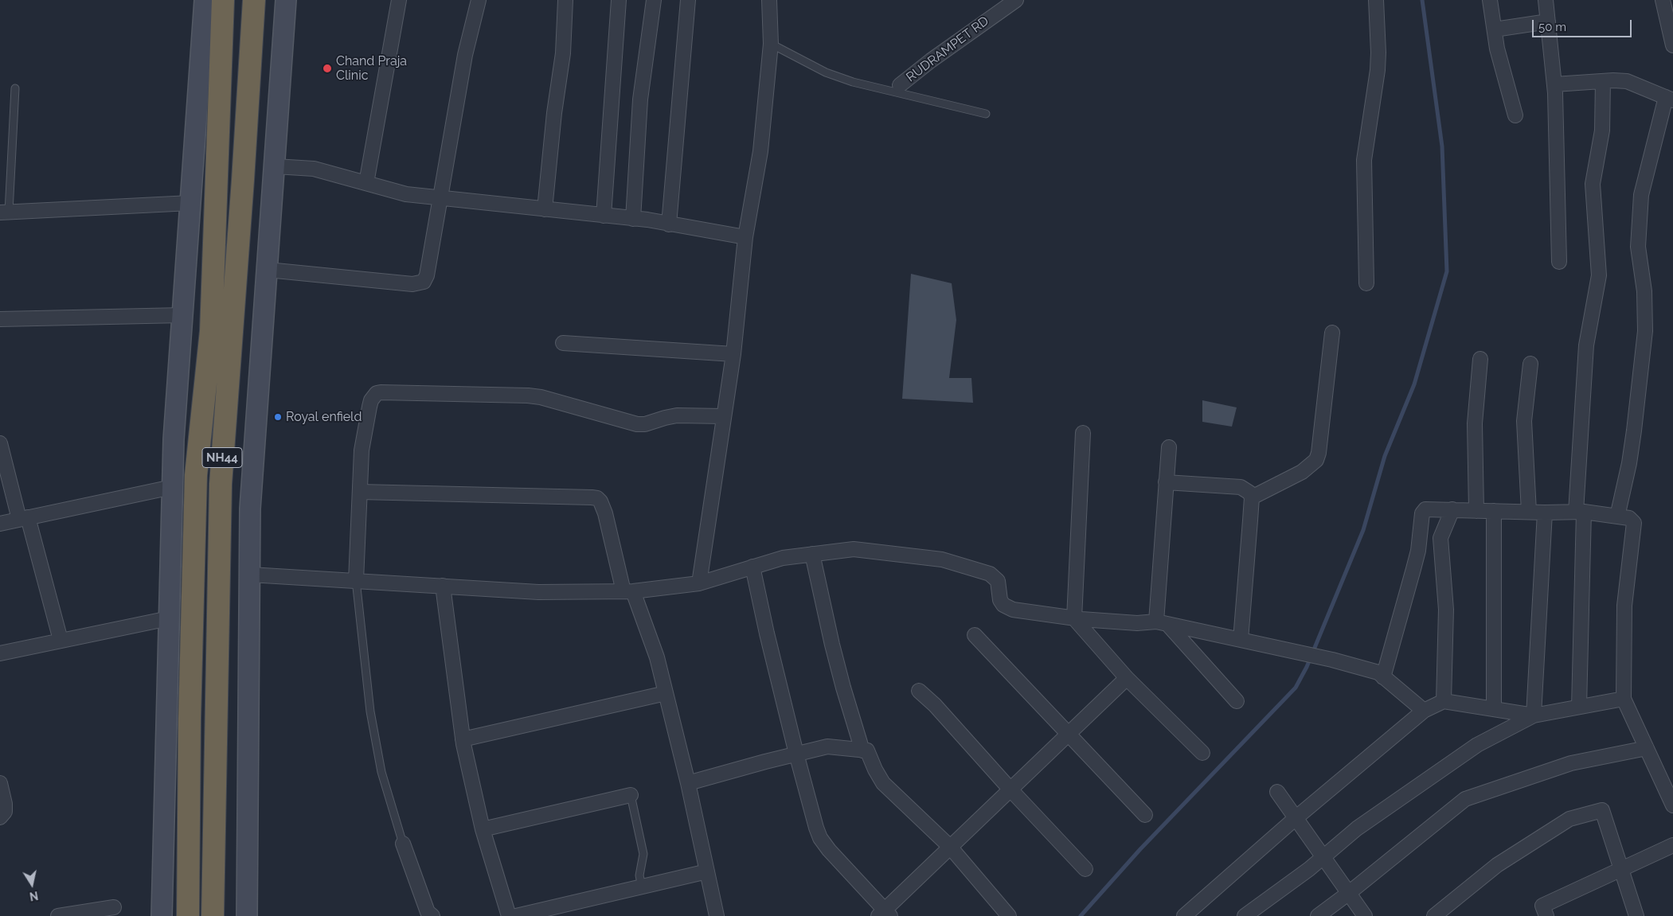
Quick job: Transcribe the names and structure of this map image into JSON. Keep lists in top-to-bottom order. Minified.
{"streets":{"highway":["NH44"],"street":["RUDRAMPET RD"]},"places":["Chand Praja Clinic","Royal enfield"],"scale_bar":"50 m","north":"bottom"}
